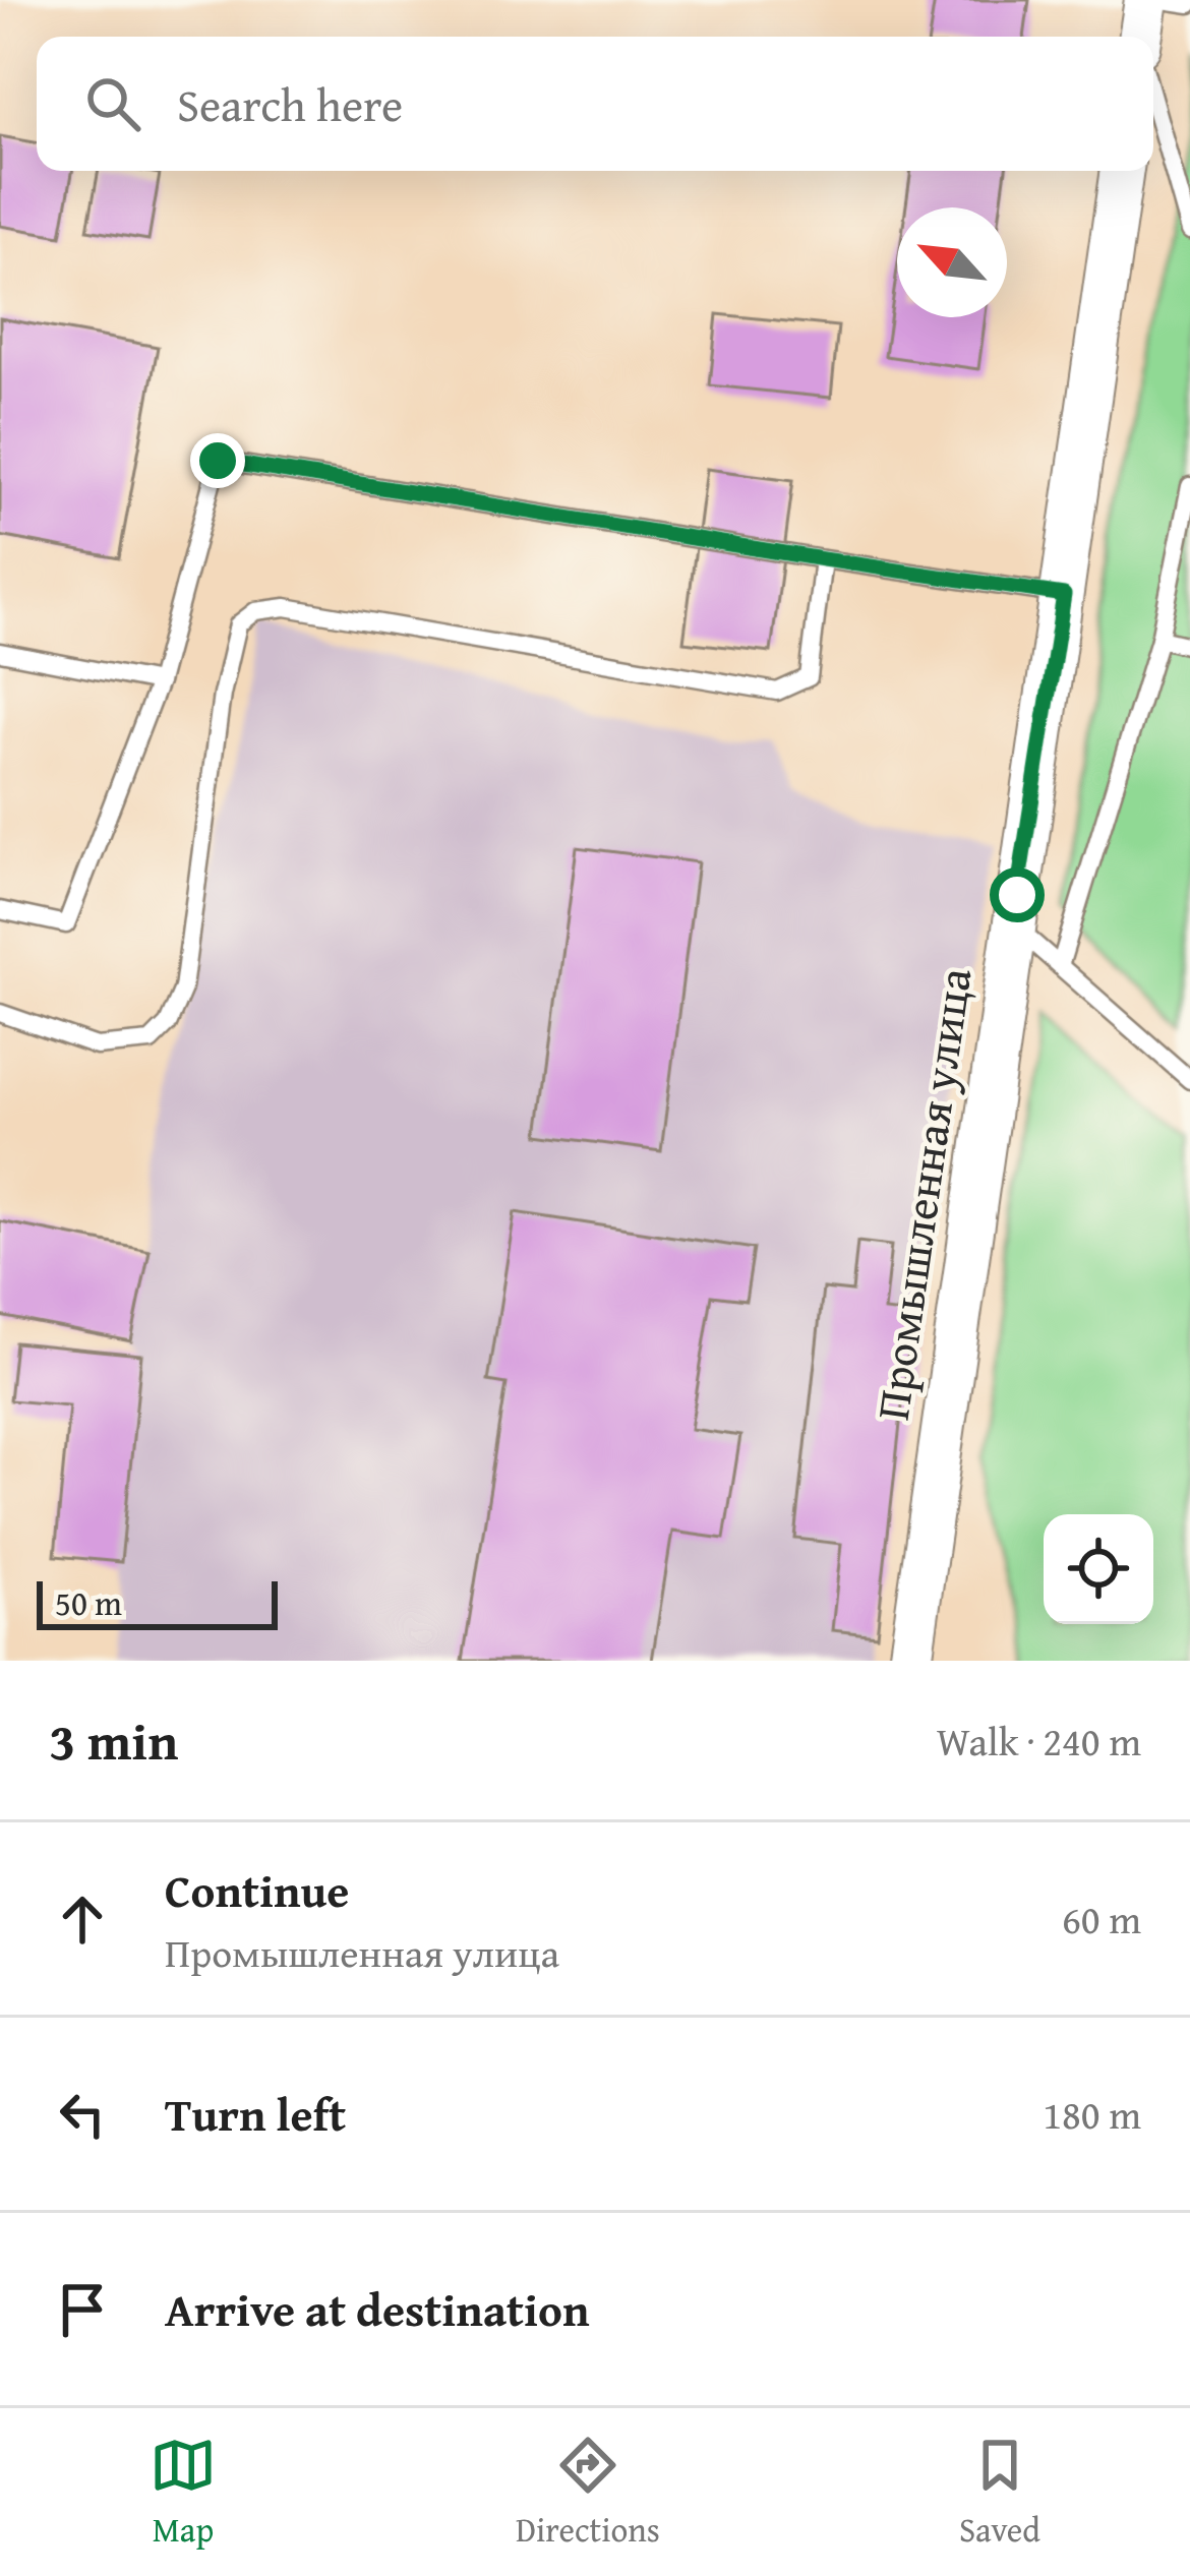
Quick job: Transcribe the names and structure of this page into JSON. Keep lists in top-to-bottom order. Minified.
{"streets":{"street":["Промышленная улица"]},"scale_bar":"50 m","north":"top left","page":{"search":"Search here","scale":"50 m","heading":["3 min","Walk · 240 m"],"list":[["Continue","Промышленная улица","60 m"],["Turn left","180 m"],"Arrive at destination"],"nav":["Map","Directions","Saved"]}}
